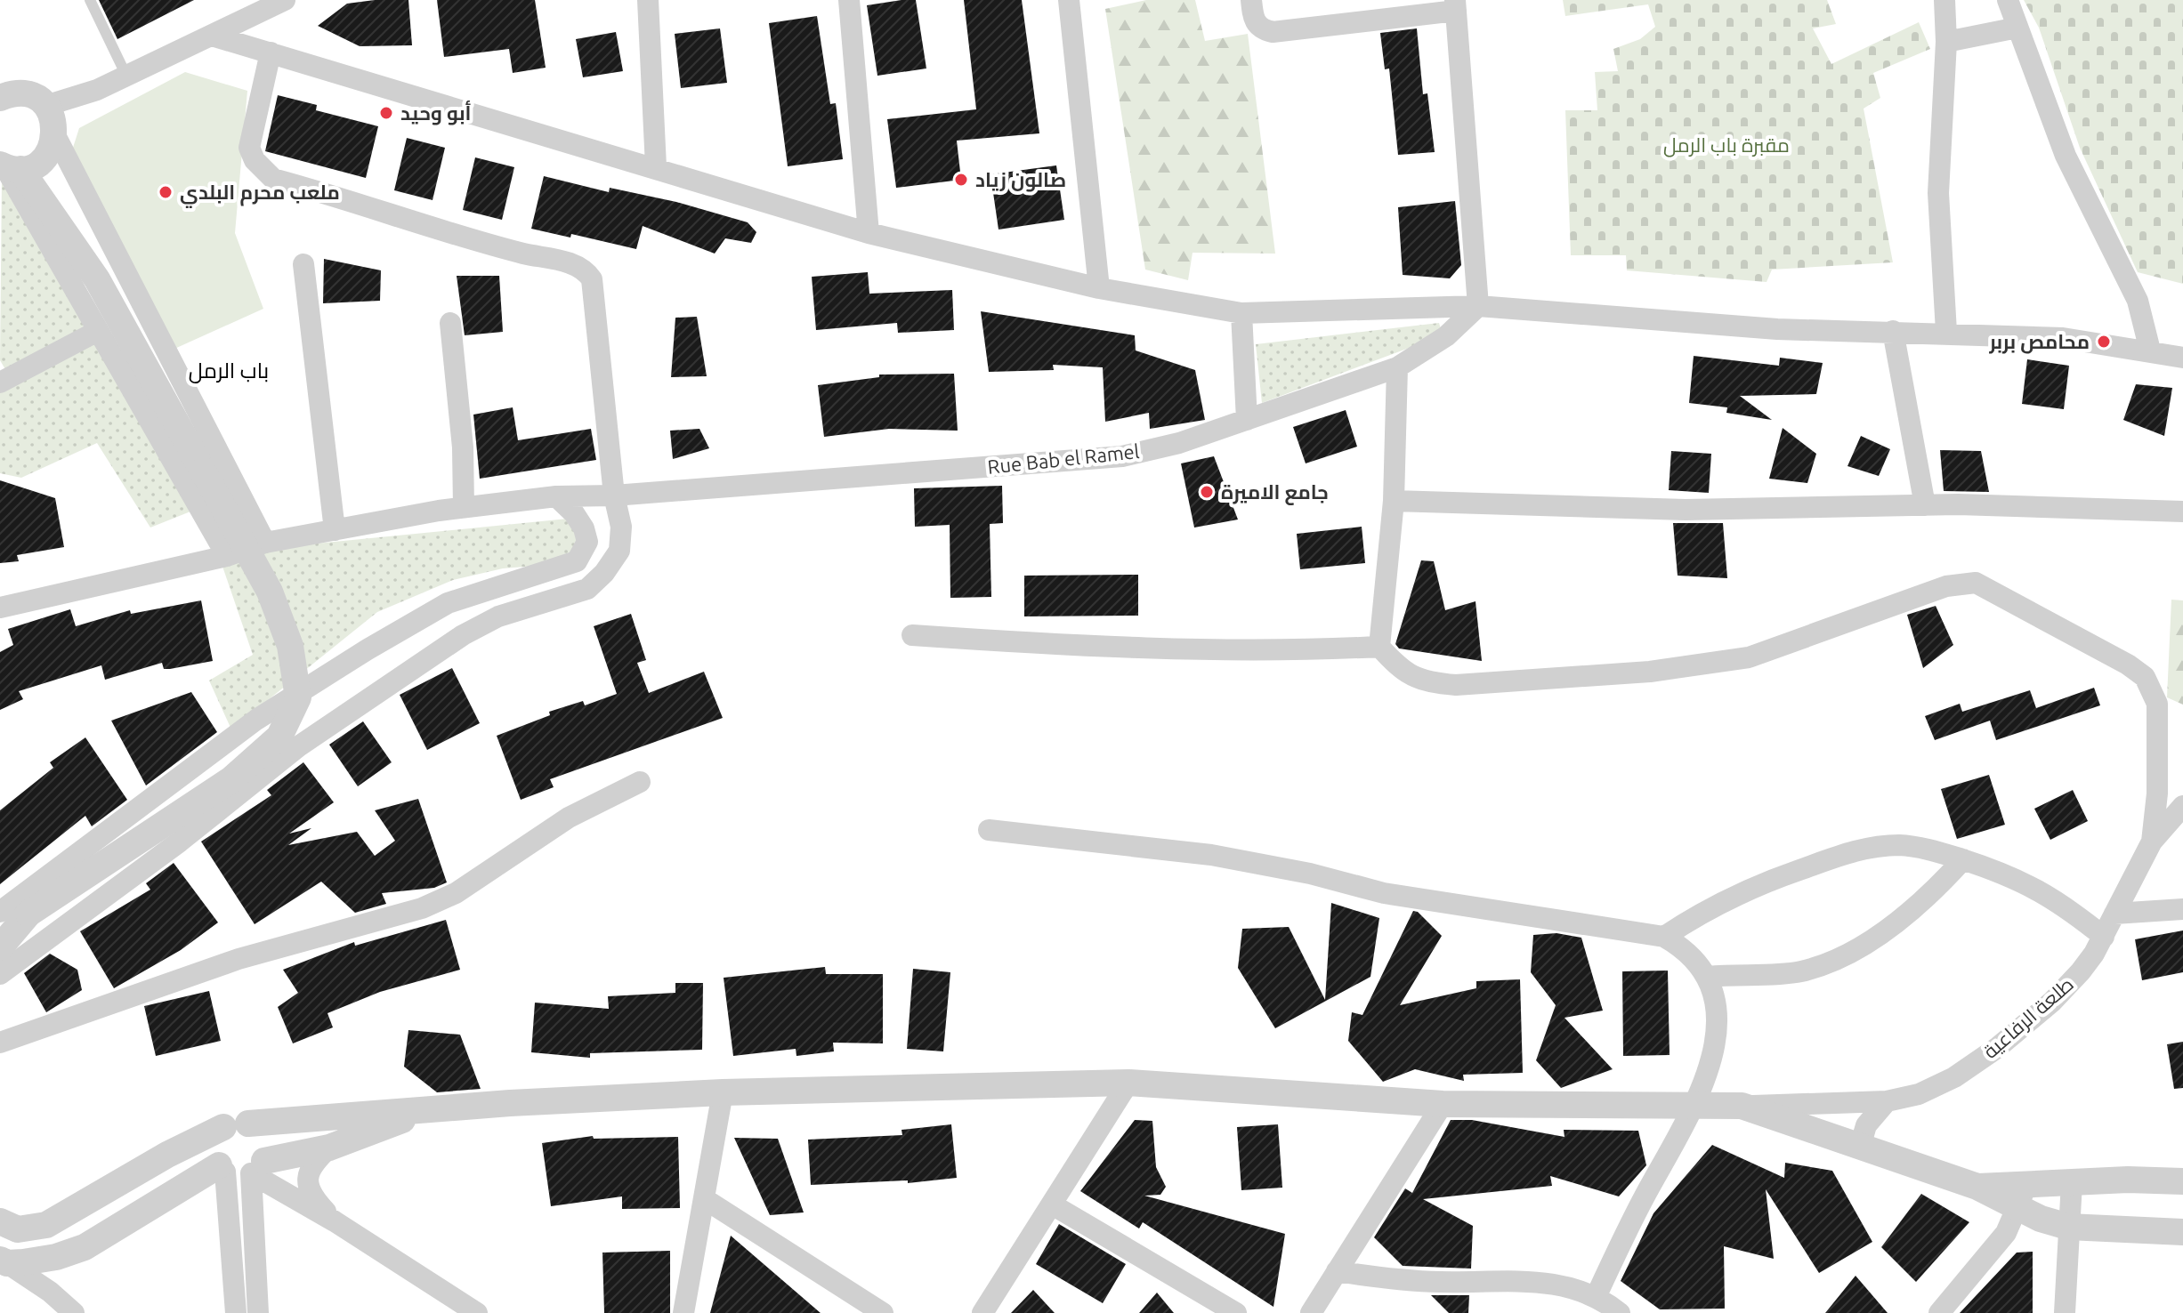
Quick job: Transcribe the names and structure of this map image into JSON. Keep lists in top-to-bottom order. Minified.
{"streets":{"street":["Rue Bab el Ramel","طلعة الرفاعية"]},"districts":["باب الرمل"],"parks":["مقبرة باب الرمل"],"places":["أبو وحيد","صالون زياد","ملعب محرم البلدي","محامص بربر","جامع الاميرة"]}
